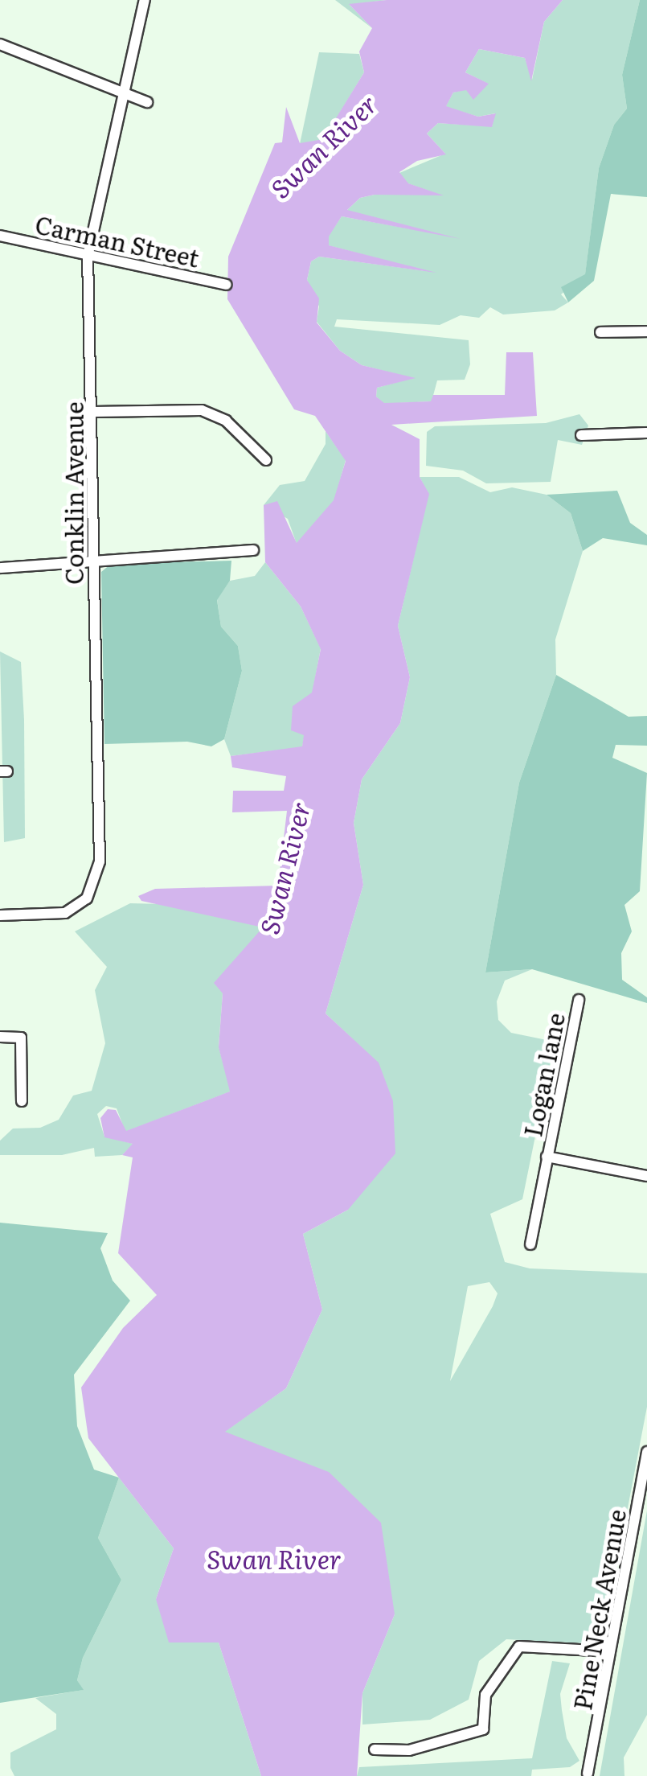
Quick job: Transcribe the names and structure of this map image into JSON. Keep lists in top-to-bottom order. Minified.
{"streets":{"street":["Carman Street","Conklin Avenue","Logan lane","Pine Neck Avenue"]},"crossings":[["Carman Street","Conklin Avenue"]],"water":["Swan River"]}
